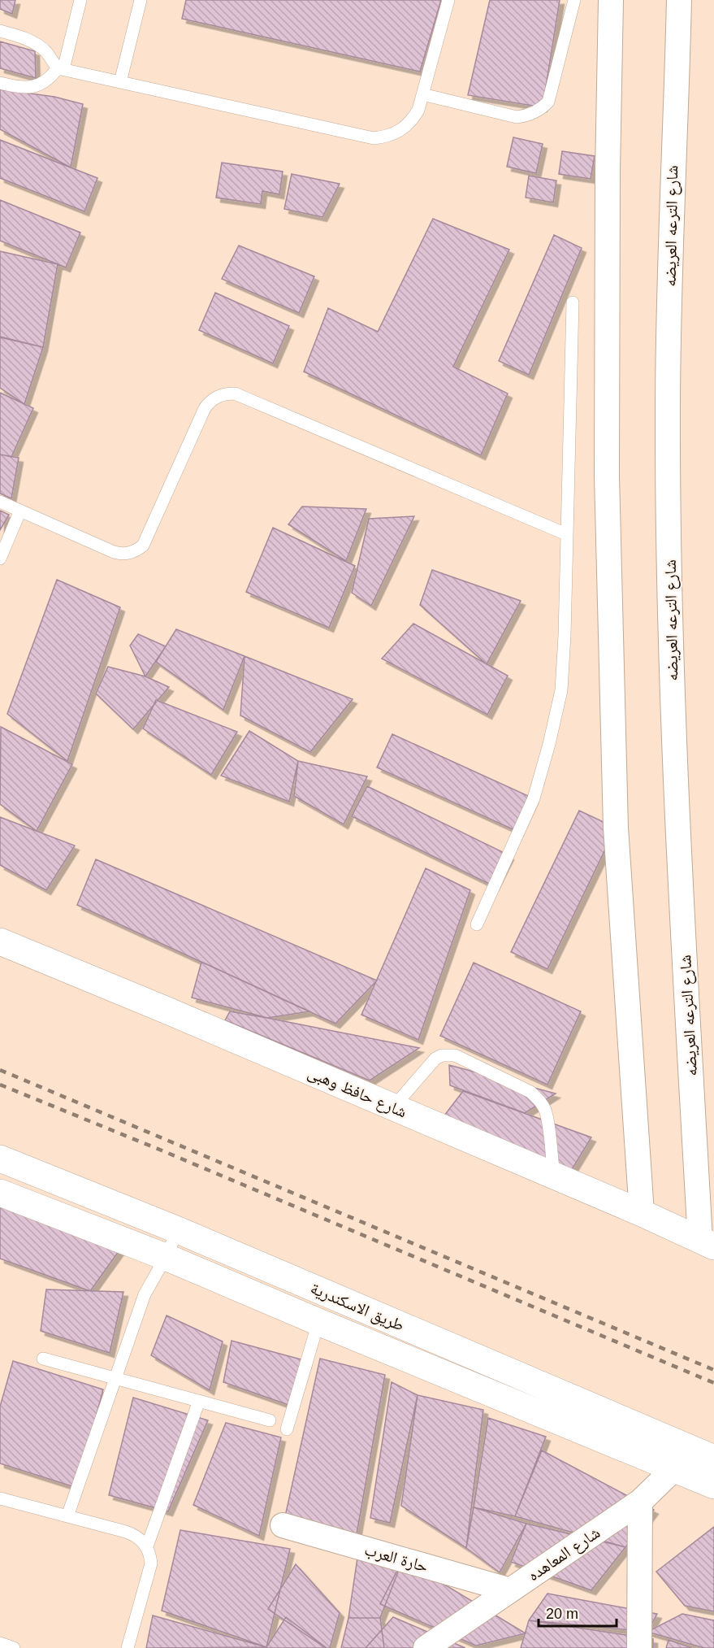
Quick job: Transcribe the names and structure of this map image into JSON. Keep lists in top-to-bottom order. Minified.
{"streets":{"main road":["شارع حافظ وهبى","طريق الاسكندرية"],"street":["شارع الترعه العريضه","شارع المعاهده","حارة العرب"]},"crossings":[["شارع الترعه العريضه","شارع حافظ وهبى"],["طريق الاسكندرية","شارع المعاهده"],["شارع المعاهده","حارة العرب"]],"scale_bar":"20 m"}
